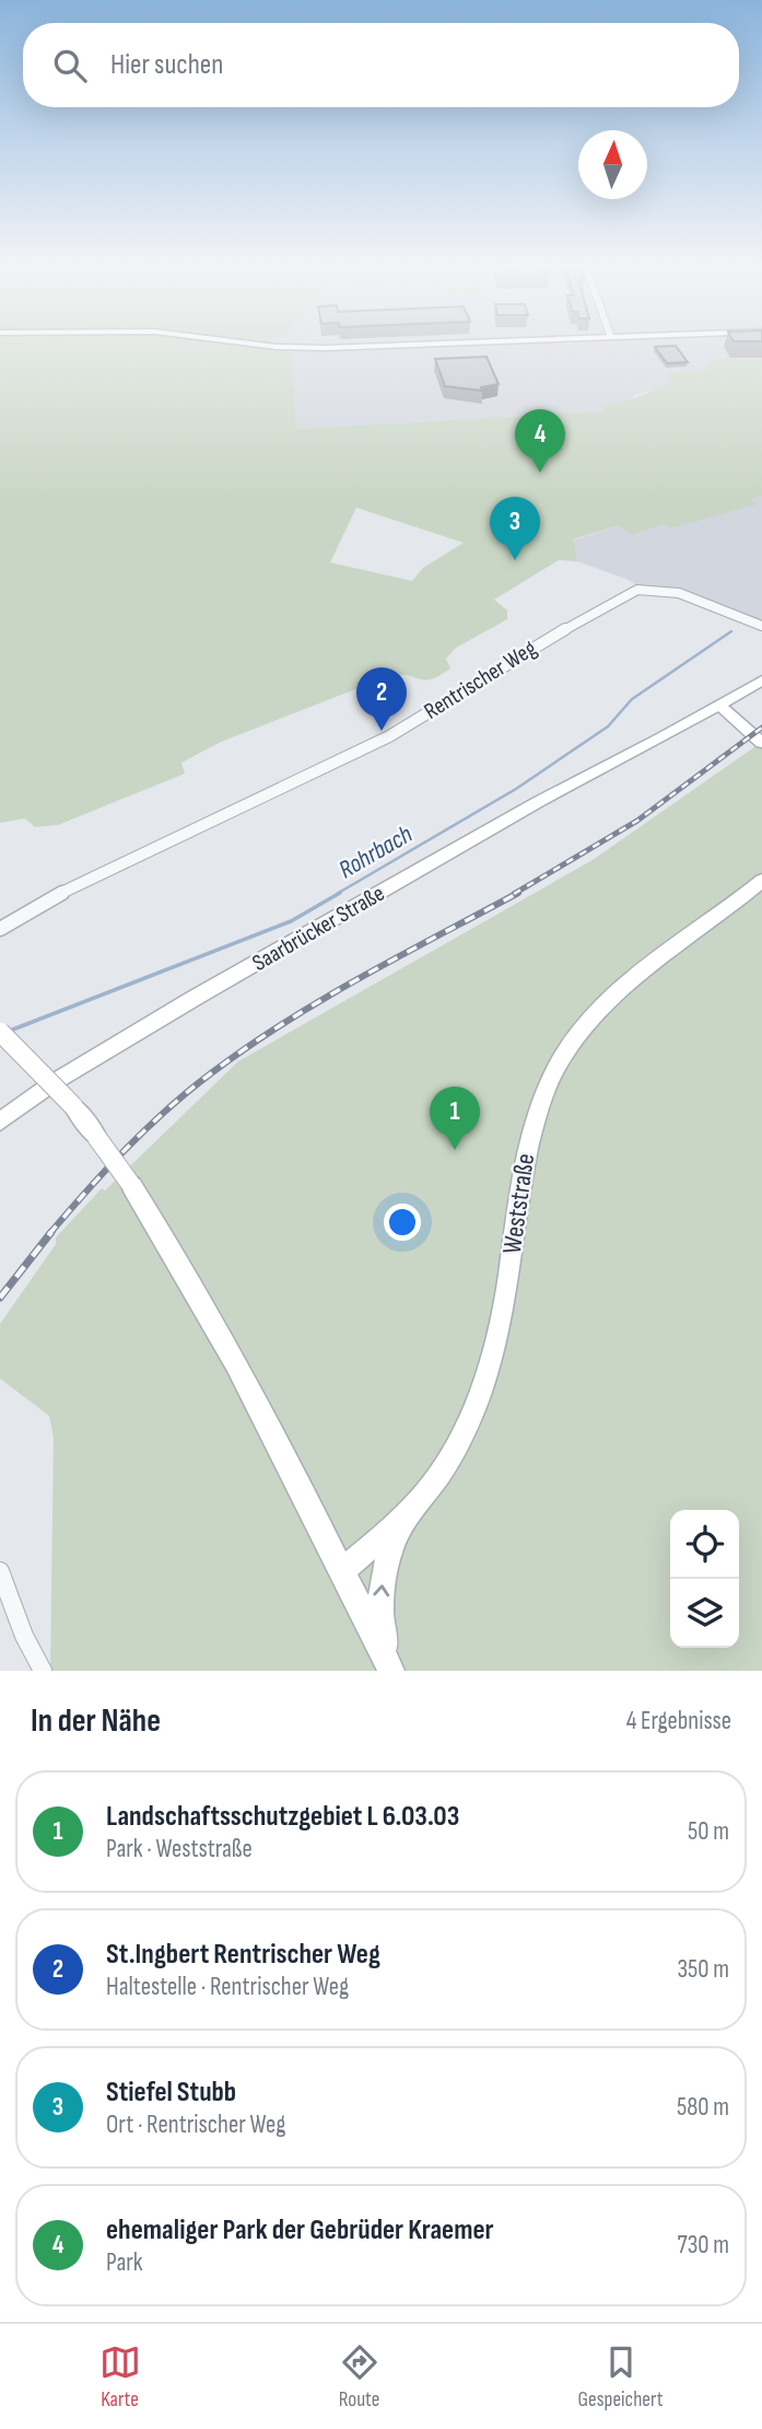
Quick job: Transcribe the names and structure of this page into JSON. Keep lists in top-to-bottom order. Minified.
{"streets":{"main road":["Saarbrücker Straße","Weststraße"],"street":["Rentrischer Weg"]},"water":["Rohrbach"],"north":"top","page":{"search":"Hier suchen","pins":["4","3","2","1"],"heading":["In der Nähe","4 Ergebnisse"],"list":[{"mark":"1","name":"Landschaftsschutzgebiet L 6.03.03","note":"Park · Weststraße","value":"50 m"},{"mark":"2","name":"St.Ingbert Rentrischer Weg","note":"Haltestelle · Rentrischer Weg","value":"350 m"},{"mark":"3","name":"Stiefel Stubb","note":"Ort · Rentrischer Weg","value":"580 m"},{"mark":"4","name":"ehemaliger Park der Gebrüder Kraemer","note":"Park","value":"730 m"}],"nav":["Karte","Route","Gespeichert"]}}
